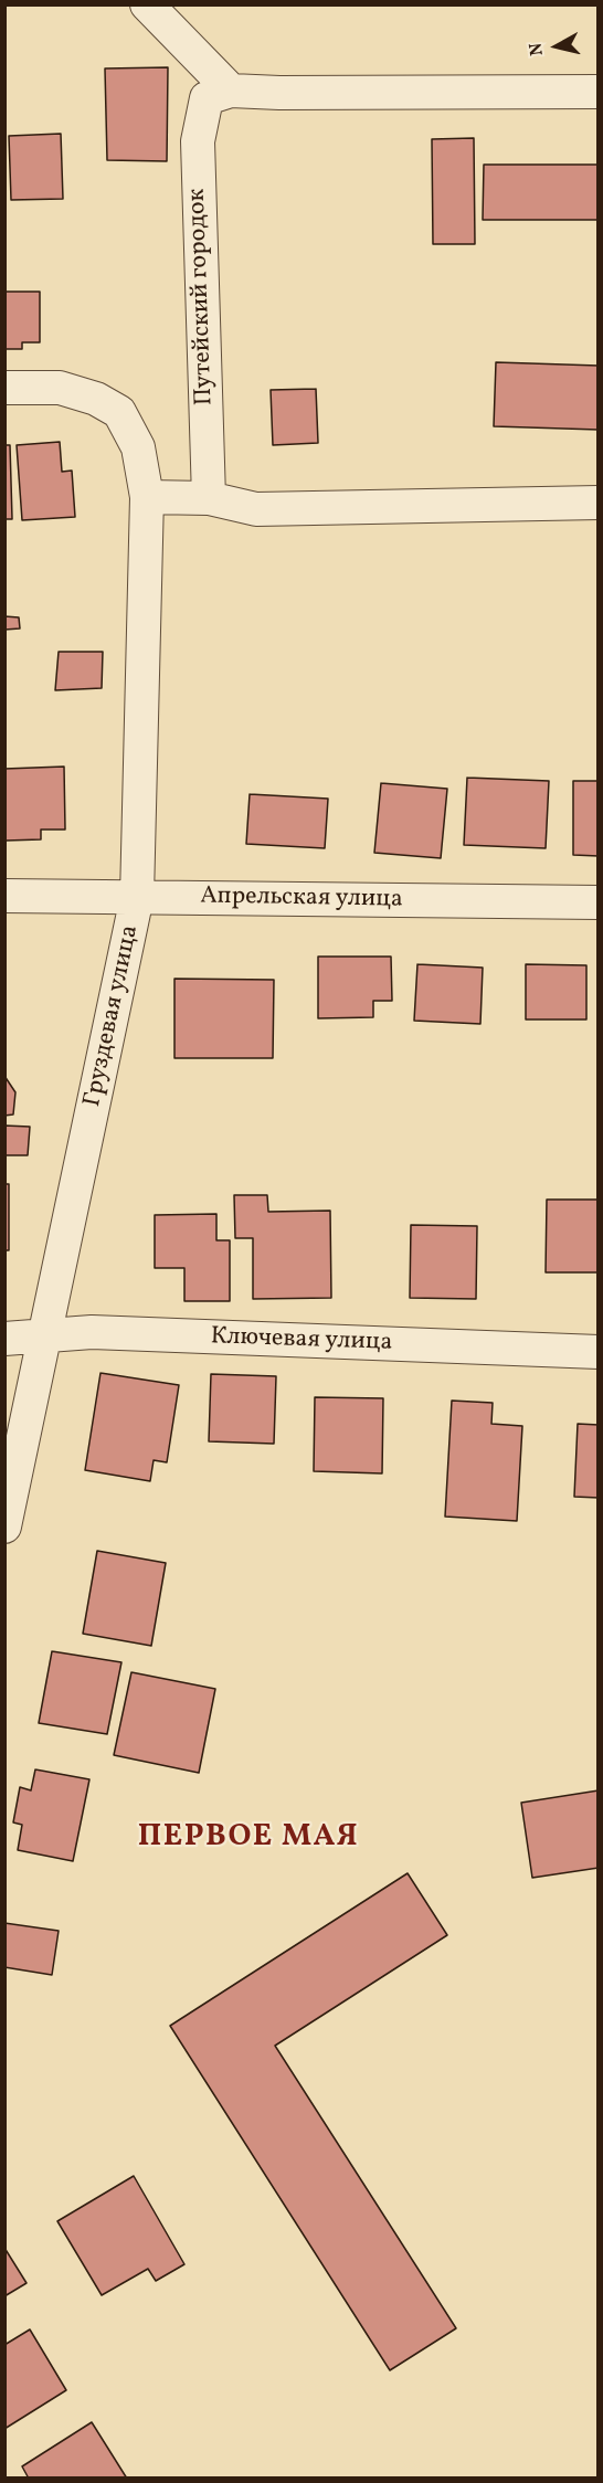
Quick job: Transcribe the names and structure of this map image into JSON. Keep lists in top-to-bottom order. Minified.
{"streets":{"street":["Путейский городок","Апрельская улица","Груздевая улица","Ключевая улица"]},"crossings":[["Апрельская улица","Груздевая улица"],["Груздевая улица","Ключевая улица"]],"districts":["ПЕРВОЕ МАЯ"],"north":"left"}
